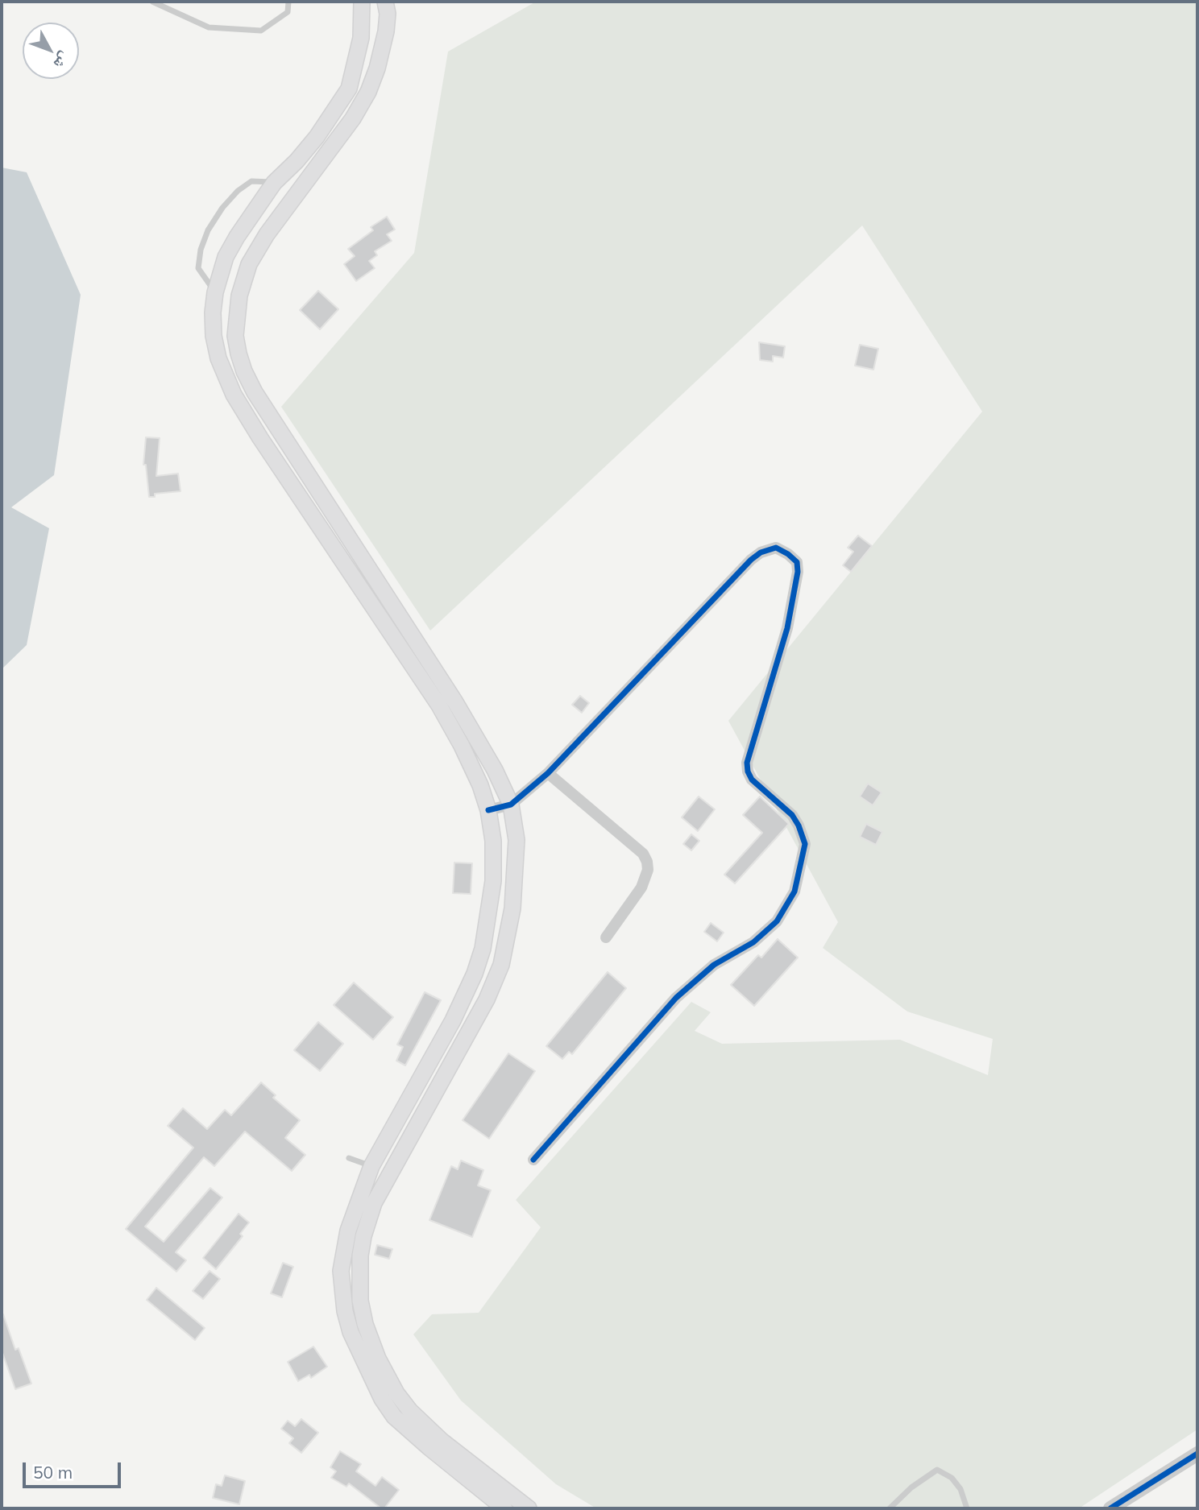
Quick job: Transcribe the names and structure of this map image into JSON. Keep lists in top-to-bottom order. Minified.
{"scale_bar":"50 m","north":"bottom right"}
